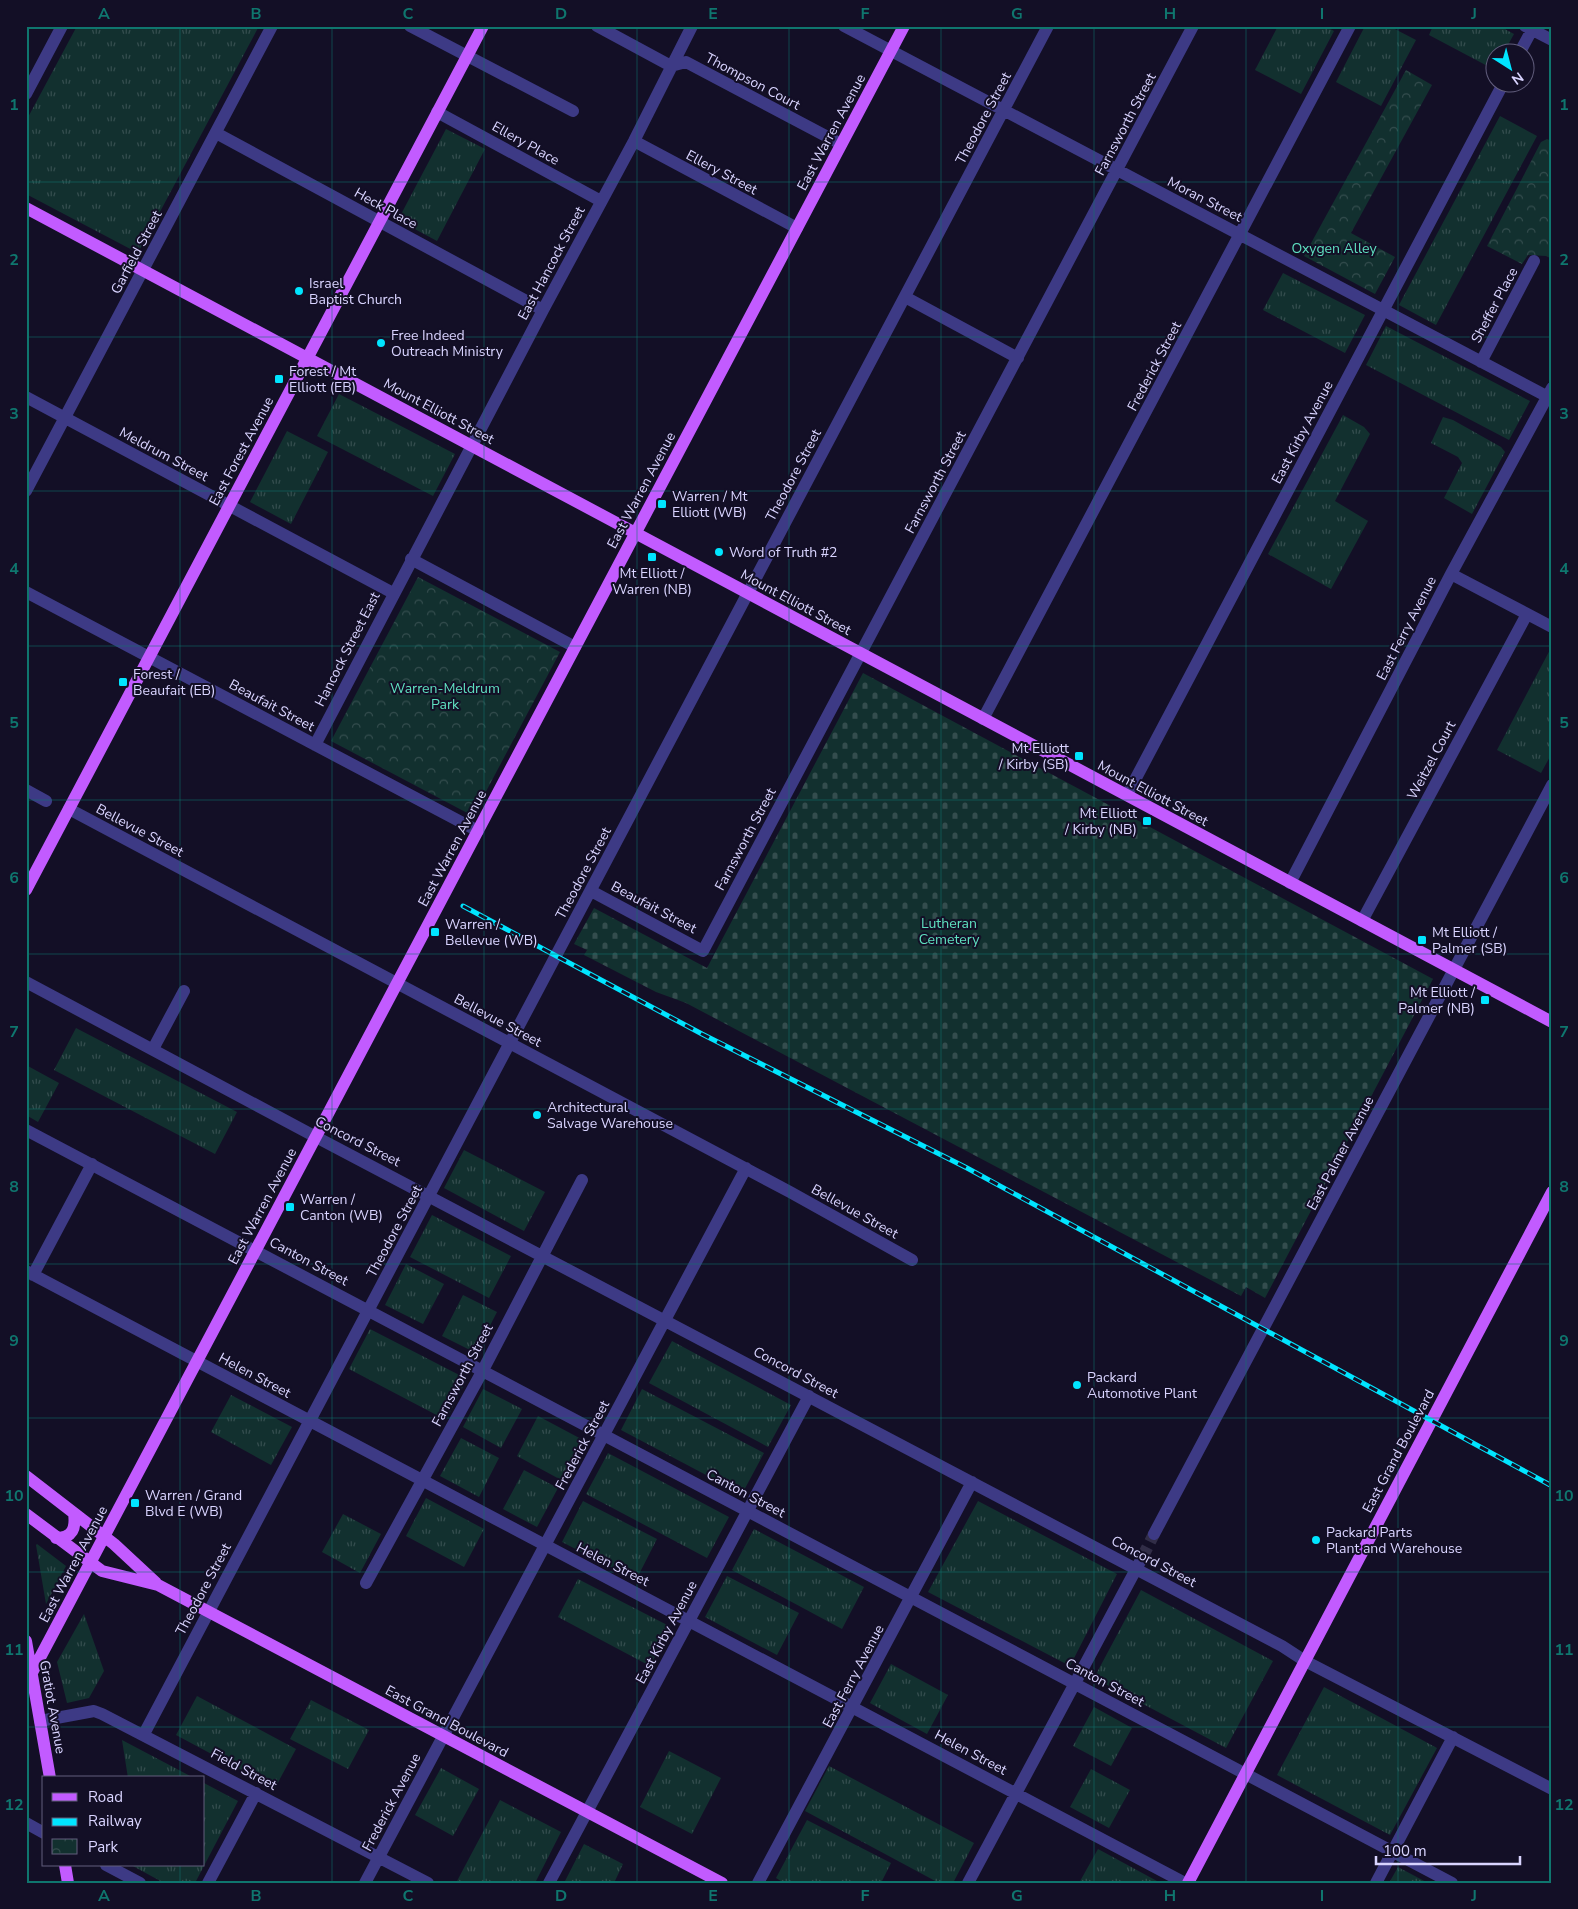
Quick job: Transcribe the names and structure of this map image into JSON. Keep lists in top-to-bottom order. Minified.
{"streets":{"main road":["East Warren Avenue","Mount Elliott Street","East Forest Avenue","East Grand Boulevard","Gratiot Avenue"],"street":["Thompson Court","Theodore Street","Farnsworth Street","Ellery Place","Ellery Street","Moran Street","Heck Place","Garfield Street","East Hancock Street","Sheffer Place","Frederick Street","East Kirby Avenue","Meldrum Street","East Ferry Avenue","Hancock Street East","Beaufait Street","Weitzel Court","Bellevue Street","Concord Street","East Palmer Avenue","Canton Street","Helen Street","Field Street","Frederick Avenue"]},"crossings":[["Thompson Court","East Warren Avenue"],["Thompson Court","East Hancock Street"],["Theodore Street","Moran Street"],["Theodore Street","Mount Elliott Street"],["Theodore Street","Beaufait Street"],["Theodore Street","Bellevue Street"],["Theodore Street","Concord Street"],["Theodore Street","Canton Street"],["Theodore Street","Helen Street"],["Theodore Street","East Grand Boulevard"],["Theodore Street","Field Street"],["Farnsworth Street","Moran Street"],["Farnsworth Street","Mount Elliott Street"],["Farnsworth Street","Beaufait Street"],["Farnsworth Street","Concord Street"],["Farnsworth Street","Canton Street"],["Farnsworth Street","Helen Street"],["East Warren Avenue","Ellery Street"],["East Warren Avenue","Moran Street"],["East Warren Avenue","Mount Elliott Street"],["East Warren Avenue","Beaufait Street"],["East Warren Avenue","Bellevue Street"],["East Warren Avenue","Concord Street"],["East Warren Avenue","Canton Street"],["East Warren Avenue","Helen Street"],["East Warren Avenue","East Grand Boulevard"],["East Warren Avenue","Gratiot Avenue"],["Ellery Place","East Hancock Street"],["Ellery Place","East Forest Avenue"],["Ellery Street","East Hancock Street"],["Moran Street","Sheffer Place"],["Moran Street","Frederick Street"],["Moran Street","East Kirby Avenue"],["Moran Street","East Ferry Avenue"],["Heck Place","Garfield Street"],["Heck Place","East Hancock Street"],["Heck Place","East Forest Avenue"],["Garfield Street","Mount Elliott Street"],["Garfield Street","Meldrum Street"],["East Hancock Street","Mount Elliott Street"],["East Hancock Street","Meldrum Street"],["East Hancock Street","Hancock Street East"],["Frederick Street","Mount Elliott Street"],["Frederick Street","Bellevue Street"],["Frederick Street","Concord Street"],["Frederick Street","Canton Street"],["Frederick Street","Helen Street"],["Frederick Street","East Grand Boulevard"],["Frederick Street","Frederick Avenue"],["Mount Elliott Street","East Kirby Avenue"],["Mount Elliott Street","East Forest Avenue"],["Mount Elliott Street","East Ferry Avenue"],["Mount Elliott Street","Weitzel Court"],["Mount Elliott Street","East Palmer Avenue"],["East Kirby Avenue","Concord Street"],["East Kirby Avenue","Canton Street"],["East Kirby Avenue","Helen Street"],["East Kirby Avenue","East Grand Boulevard"],["East Forest Avenue","Meldrum Street"],["East Forest Avenue","Beaufait Street"],["East Forest Avenue","Bellevue Street"],["Meldrum Street","Hancock Street East"],["East Ferry Avenue","Concord Street"],["East Ferry Avenue","Canton Street"],["East Ferry Avenue","Helen Street"],["Hancock Street East","Beaufait Street"],["Concord Street","East Grand Boulevard"],["Canton Street","East Grand Boulevard"],["Helen Street","East Grand Boulevard"],["East Grand Boulevard","Frederick Avenue"],["Gratiot Avenue","Field Street"],["Field Street","Frederick Avenue"]],"parks":["Oxygen Alley","Warren-Meldrum Park","Lutheran Cemetery"],"places":{"other":["Israel Baptist Church","Free Indeed Outreach Ministry","Word of Truth #2","Architectural Salvage Warehouse","Packard Automotive Plant","Packard Parts Plant and Warehouse"],"transit":["Forest / Mt Elliott (EB)","Warren / Mt Elliott (WB)","Mt Elliott / Warren (NB)","Forest / Beaufait (EB)","Mt Elliott / Kirby (SB)","Mt Elliott / Kirby (NB)","Warren / Bellevue (WB)","Mt Elliott / Palmer (SB)","Mt Elliott / Palmer (NB)","Warren / Canton (WB)","Warren / Grand Blvd E (WB)"]},"legend":["Road","Railway","Park"],"scale_bar":"100 m","north":"bottom right","grid":{"columns":["A","B","C","D","E","F","G","H","I","J"],"rows":["1","2","3","4","5","6","7","8","9","10","11","12"]}}
